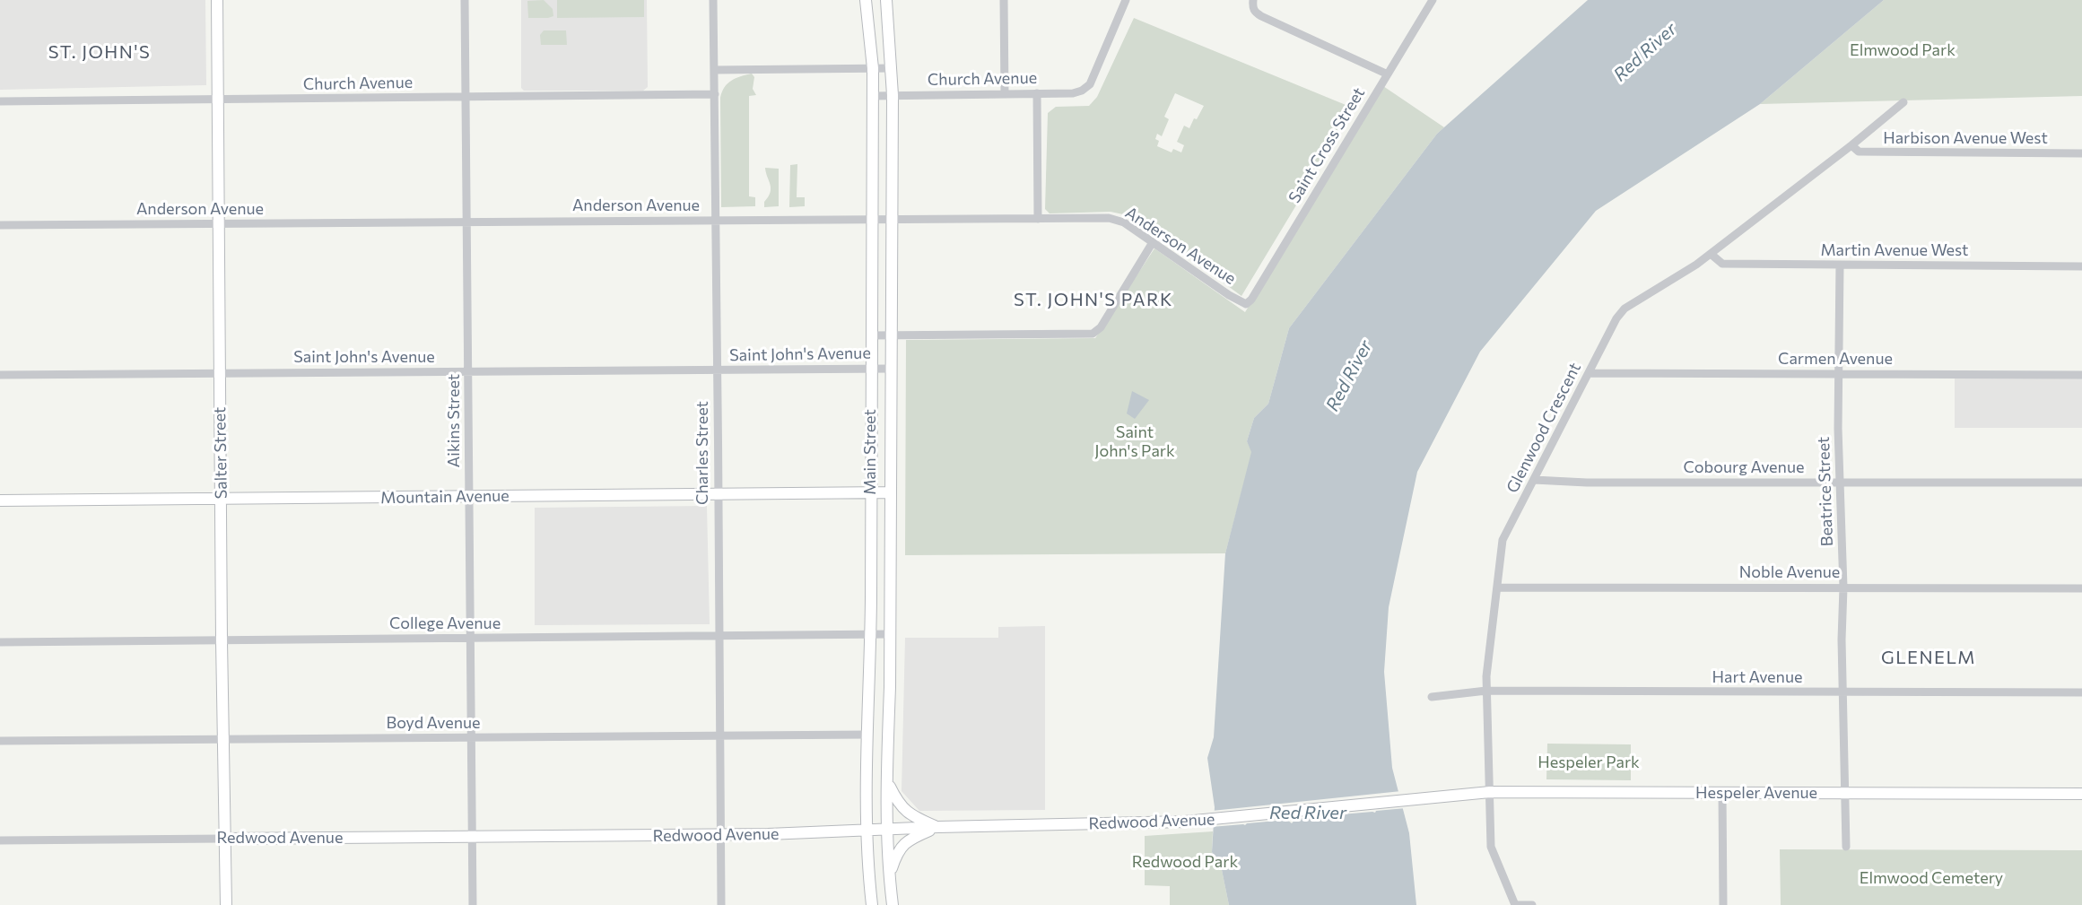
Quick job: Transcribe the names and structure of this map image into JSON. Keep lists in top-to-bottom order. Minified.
{"streets":{"main road":["Main Street","Salter Street","Mountain Avenue","Hespeler Avenue","Redwood Avenue"],"street":["Church Avenue","Harbison Avenue West","Saint Cross Street","Anderson Avenue","Martin Avenue West","Saint John's Avenue","Carmen Avenue","Aikins Street","Glenwood Crescent","Charles Street","Cobourg Avenue","Beatrice Street","Noble Avenue","College Avenue","Hart Avenue","Boyd Avenue"]},"crossings":[["Church Avenue","Aikins Street"],["Church Avenue","Main Street"],["Church Avenue","Salter Street"],["Church Avenue","Charles Street"],["Harbison Avenue West","Glenwood Crescent"],["Saint Cross Street","Anderson Avenue"],["Anderson Avenue","Saint John's Avenue"],["Anderson Avenue","Aikins Street"],["Anderson Avenue","Main Street"],["Anderson Avenue","Salter Street"],["Anderson Avenue","Charles Street"],["Martin Avenue West","Glenwood Crescent"],["Martin Avenue West","Beatrice Street"],["Saint John's Avenue","Aikins Street"],["Saint John's Avenue","Main Street"],["Saint John's Avenue","Salter Street"],["Saint John's Avenue","Charles Street"],["Carmen Avenue","Glenwood Crescent"],["Carmen Avenue","Beatrice Street"],["Aikins Street","Mountain Avenue"],["Aikins Street","College Avenue"],["Aikins Street","Boyd Avenue"],["Aikins Street","Redwood Avenue"],["Glenwood Crescent","Cobourg Avenue"],["Glenwood Crescent","Noble Avenue"],["Glenwood Crescent","Hart Avenue"],["Glenwood Crescent","Hespeler Avenue"],["Main Street","Mountain Avenue"],["Main Street","College Avenue"],["Main Street","Boyd Avenue"],["Main Street","Redwood Avenue"],["Salter Street","Mountain Avenue"],["Salter Street","College Avenue"],["Salter Street","Boyd Avenue"],["Salter Street","Redwood Avenue"],["Charles Street","Mountain Avenue"],["Charles Street","College Avenue"],["Charles Street","Boyd Avenue"],["Charles Street","Redwood Avenue"],["Cobourg Avenue","Beatrice Street"],["Beatrice Street","Noble Avenue"],["Beatrice Street","Hart Avenue"],["Beatrice Street","Hespeler Avenue"],["Hespeler Avenue","Redwood Avenue"]],"districts":["ST. JOHN'S","ST. JOHN'S PARK","GLENELM"],"water":["Red River"],"parks":["Elmwood Park","Saint John's Park","Hespeler Park","Redwood Park","Elmwood Cemetery"]}
